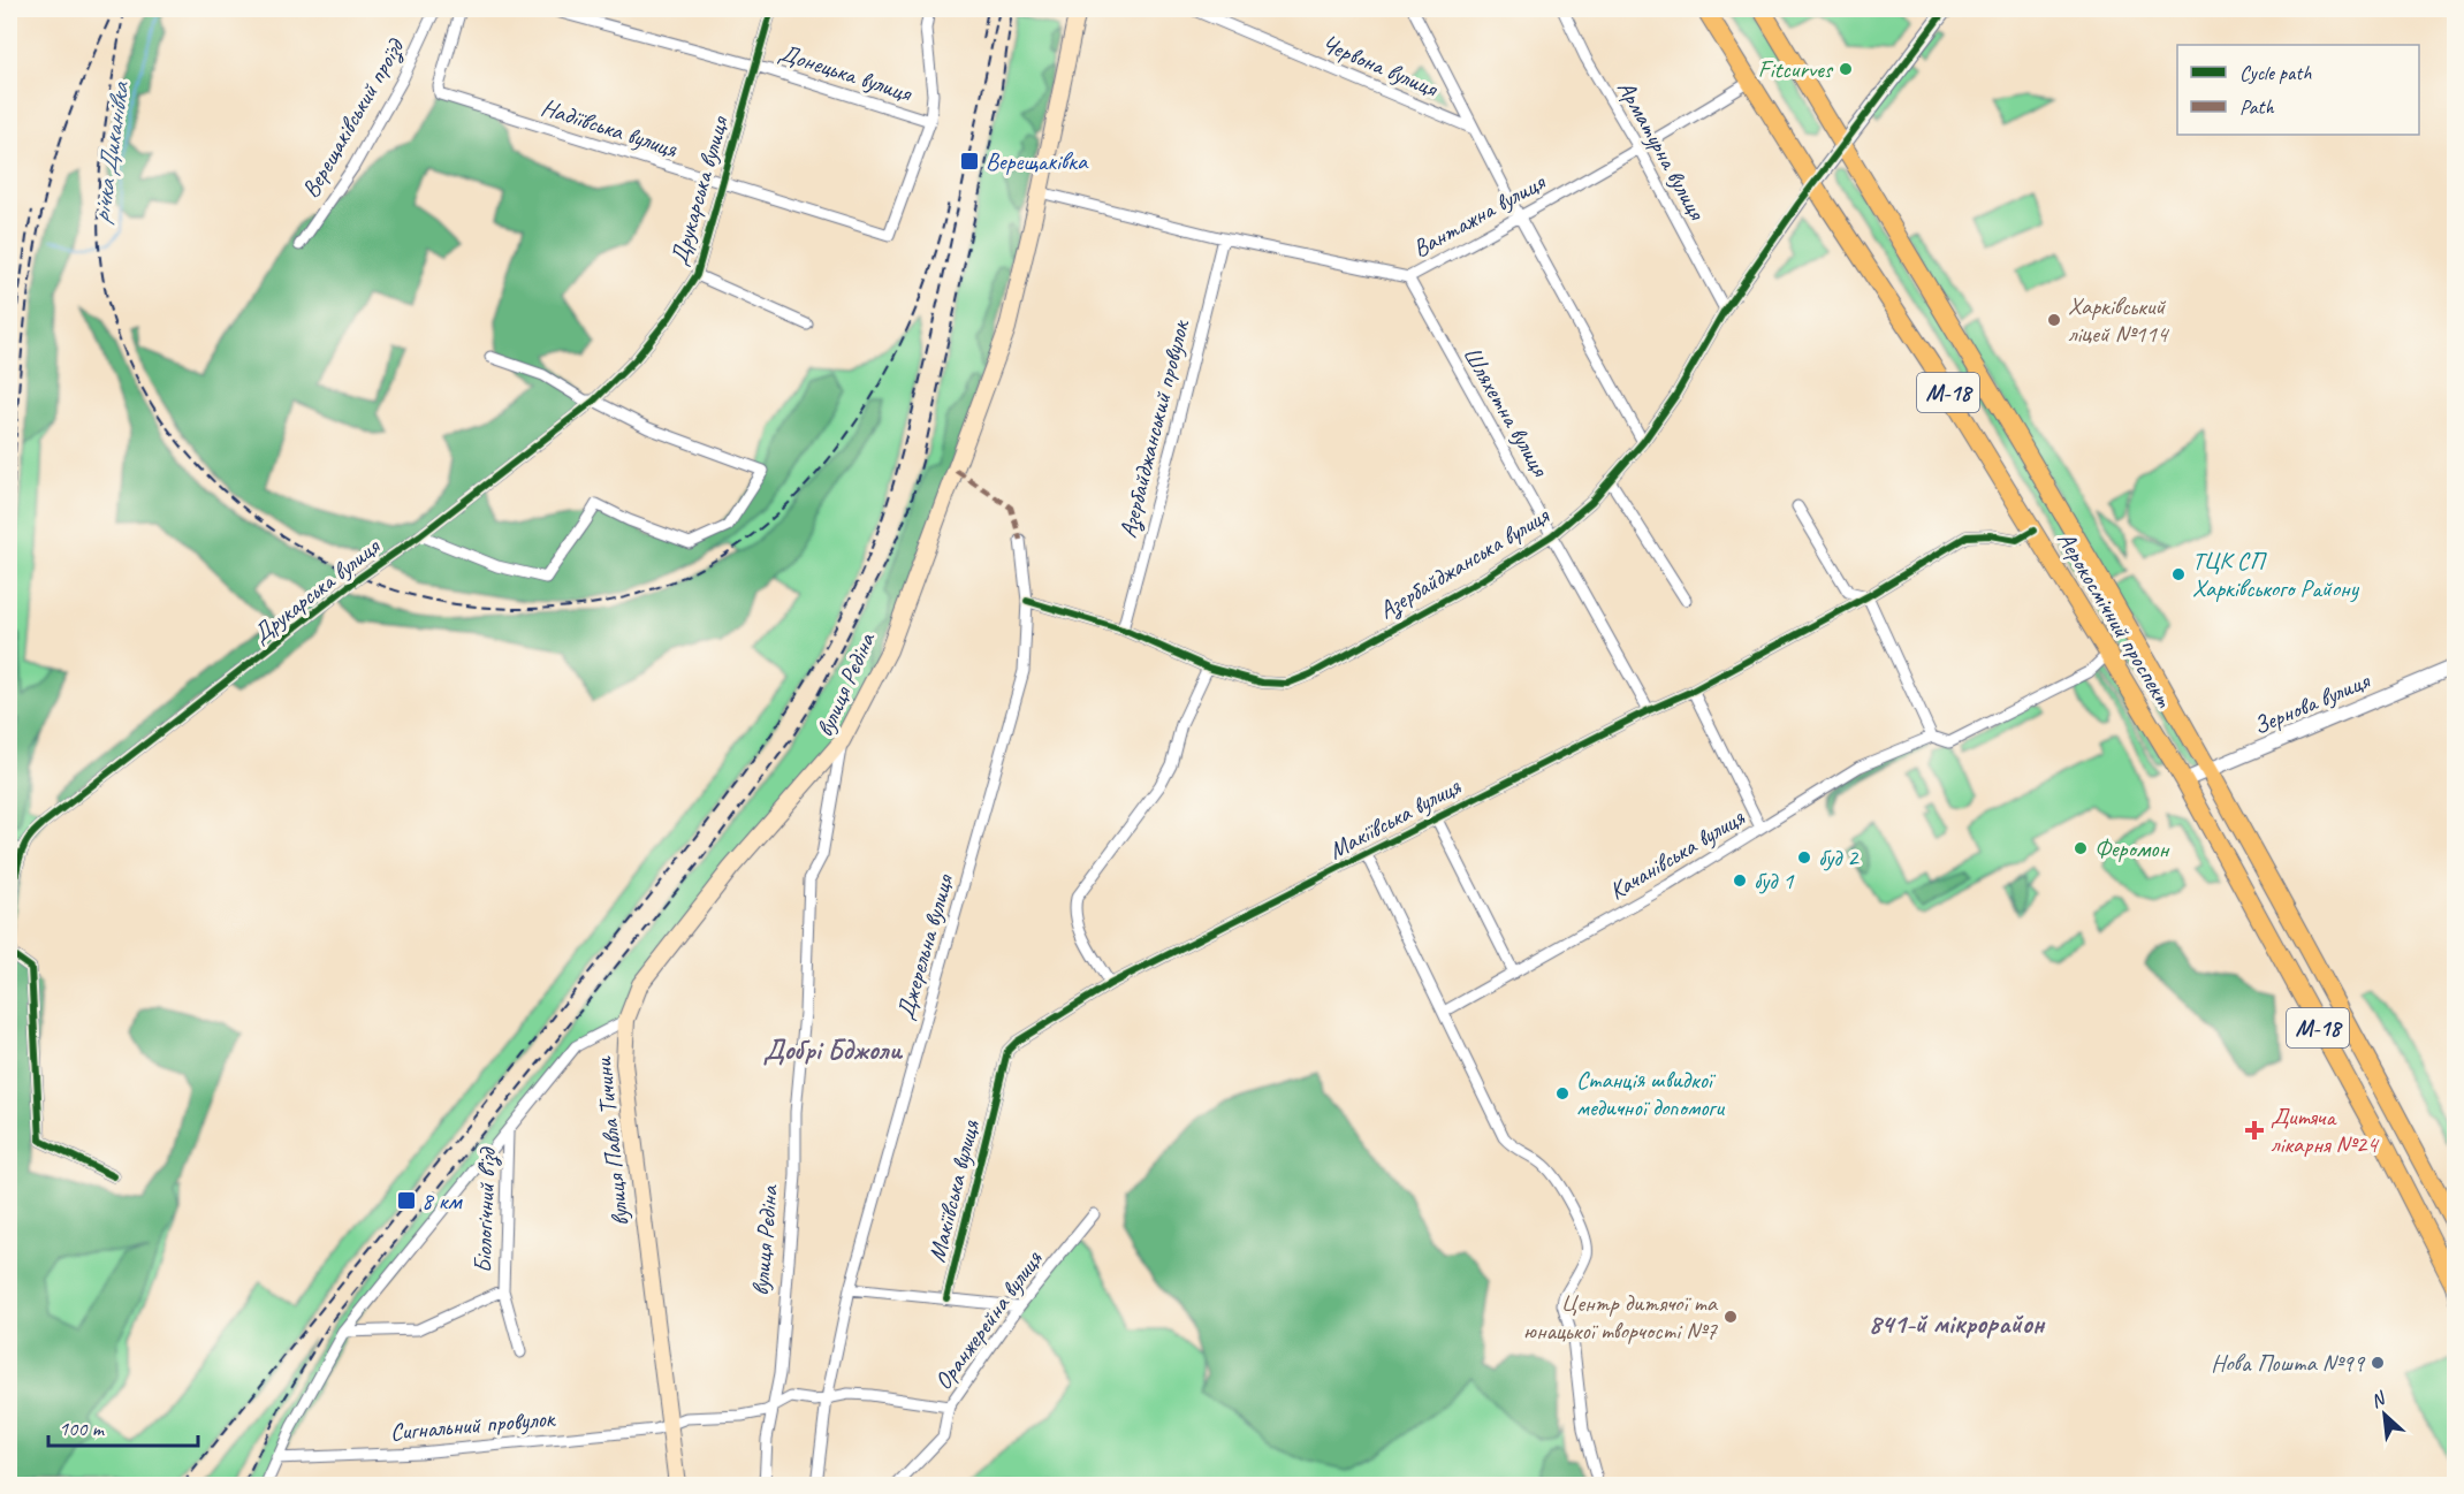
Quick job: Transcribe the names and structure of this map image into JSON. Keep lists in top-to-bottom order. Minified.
{"streets":{"main road":["М-18","Аерокосмічний проспект","вулиця Рєдіна","вулиця Павла Тичини"],"street":["Червона вулиця","Донецька вулиця","Верещаківський проїзд","Надіївська вулиця","Арматурна вулиця","Друкарська вулиця","Вантажна вулиця","Шляхетна вулиця","Азербайджанський провулок","Азербайджанська вулиця","Зернова вулиця","Макіївська вулиця","Качанівська вулиця","Джерельна вулиця","Біологічний в’їзд","Оранжерейна вулиця","Сигнальний провулок"]},"crossings":[["Донецька вулиця","Надіївська вулиця"],["Донецька вулиця","Друкарська вулиця"],["Надіївська вулиця","Друкарська вулиця"],["Арматурна вулиця","Вантажна вулиця"],["Арматурна вулиця","Азербайджанська вулиця"],["Вантажна вулиця","Шляхетна вулиця"],["Вантажна вулиця","Азербайджанський провулок"],["Вантажна вулиця","Аерокосмічний проспект"],["Вантажна вулиця","вулиця Рєдіна"],["Шляхетна вулиця","Азербайджанська вулиця"],["Шляхетна вулиця","Макіївська вулиця"],["Азербайджанський провулок","Азербайджанська вулиця"],["Азербайджанська вулиця","Аерокосмічний проспект"],["Азербайджанська вулиця","Джерельна вулиця"],["Аерокосмічний проспект","Зернова вулиця"],["Аерокосмічний проспект","Макіївська вулиця"],["Аерокосмічний проспект","Качанівська вулиця"],["вулиця Рєдіна","вулиця Павла Тичини"],["вулиця Рєдіна","Сигнальний провулок"],["Макіївська вулиця","Качанівська вулиця"],["Джерельна вулиця","Сигнальний провулок"],["вулиця Павла Тичини","Сигнальний провулок"],["Оранжерейна вулиця","Сигнальний провулок"]],"districts":["Добрі Бджоли","841-й мікрорайон"],"water":["річка Диканівка"],"places":{"other":["Fitcurves","Харківський ліцей №114","ТЦК СП Харківського Району","Феромон","буд 2","буд 1","Станція швидкої медичної допомоги","Центр дитячої та юнацької творчості №7","Нова Пошта №99"],"transit":["Верещаківка","8 км"],"health":["Дитяча лікарня №24"]},"legend":["Cycle path","Path"],"scale_bar":"100 m","north":"top left"}
